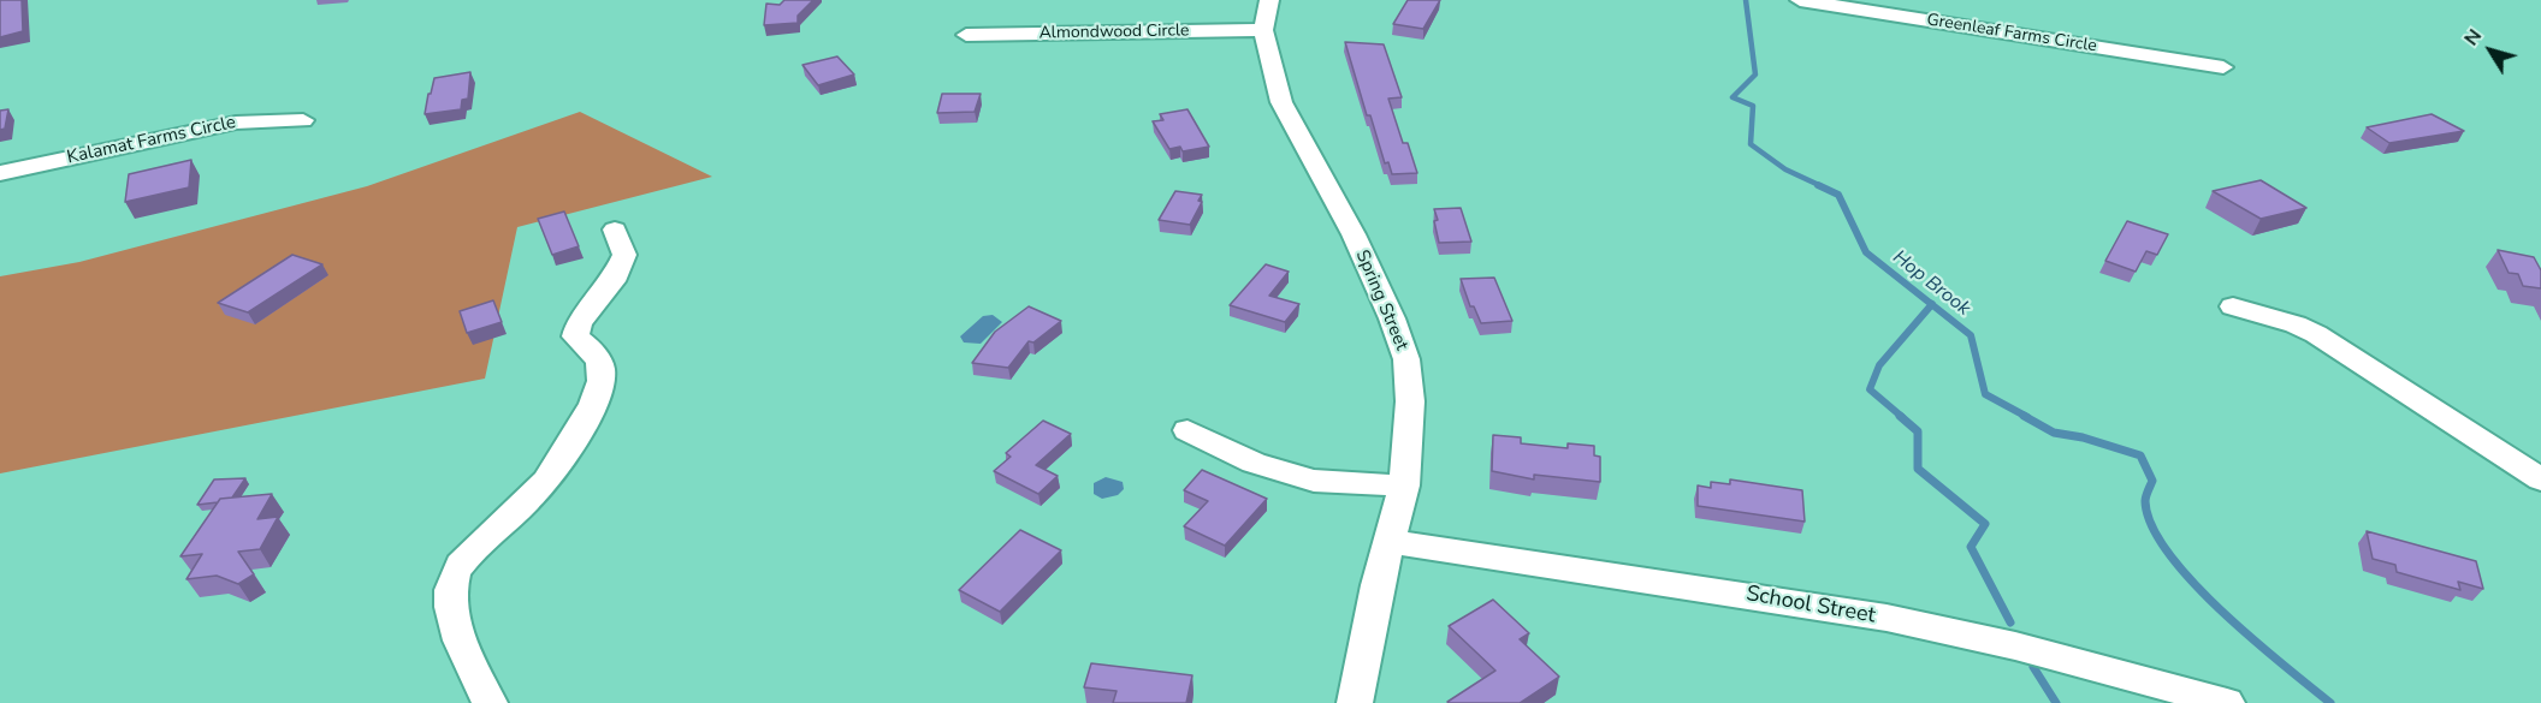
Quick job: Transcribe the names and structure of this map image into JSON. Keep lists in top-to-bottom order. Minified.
{"streets":{"street":["Almondwood Circle","Greenleaf Farms Circle","Kalamat Farms Circle","Spring Street","School Street"]},"crossings":[["Almondwood Circle","Spring Street"],["Spring Street","School Street"]],"water":["Hop Brook"],"north":"top left"}
